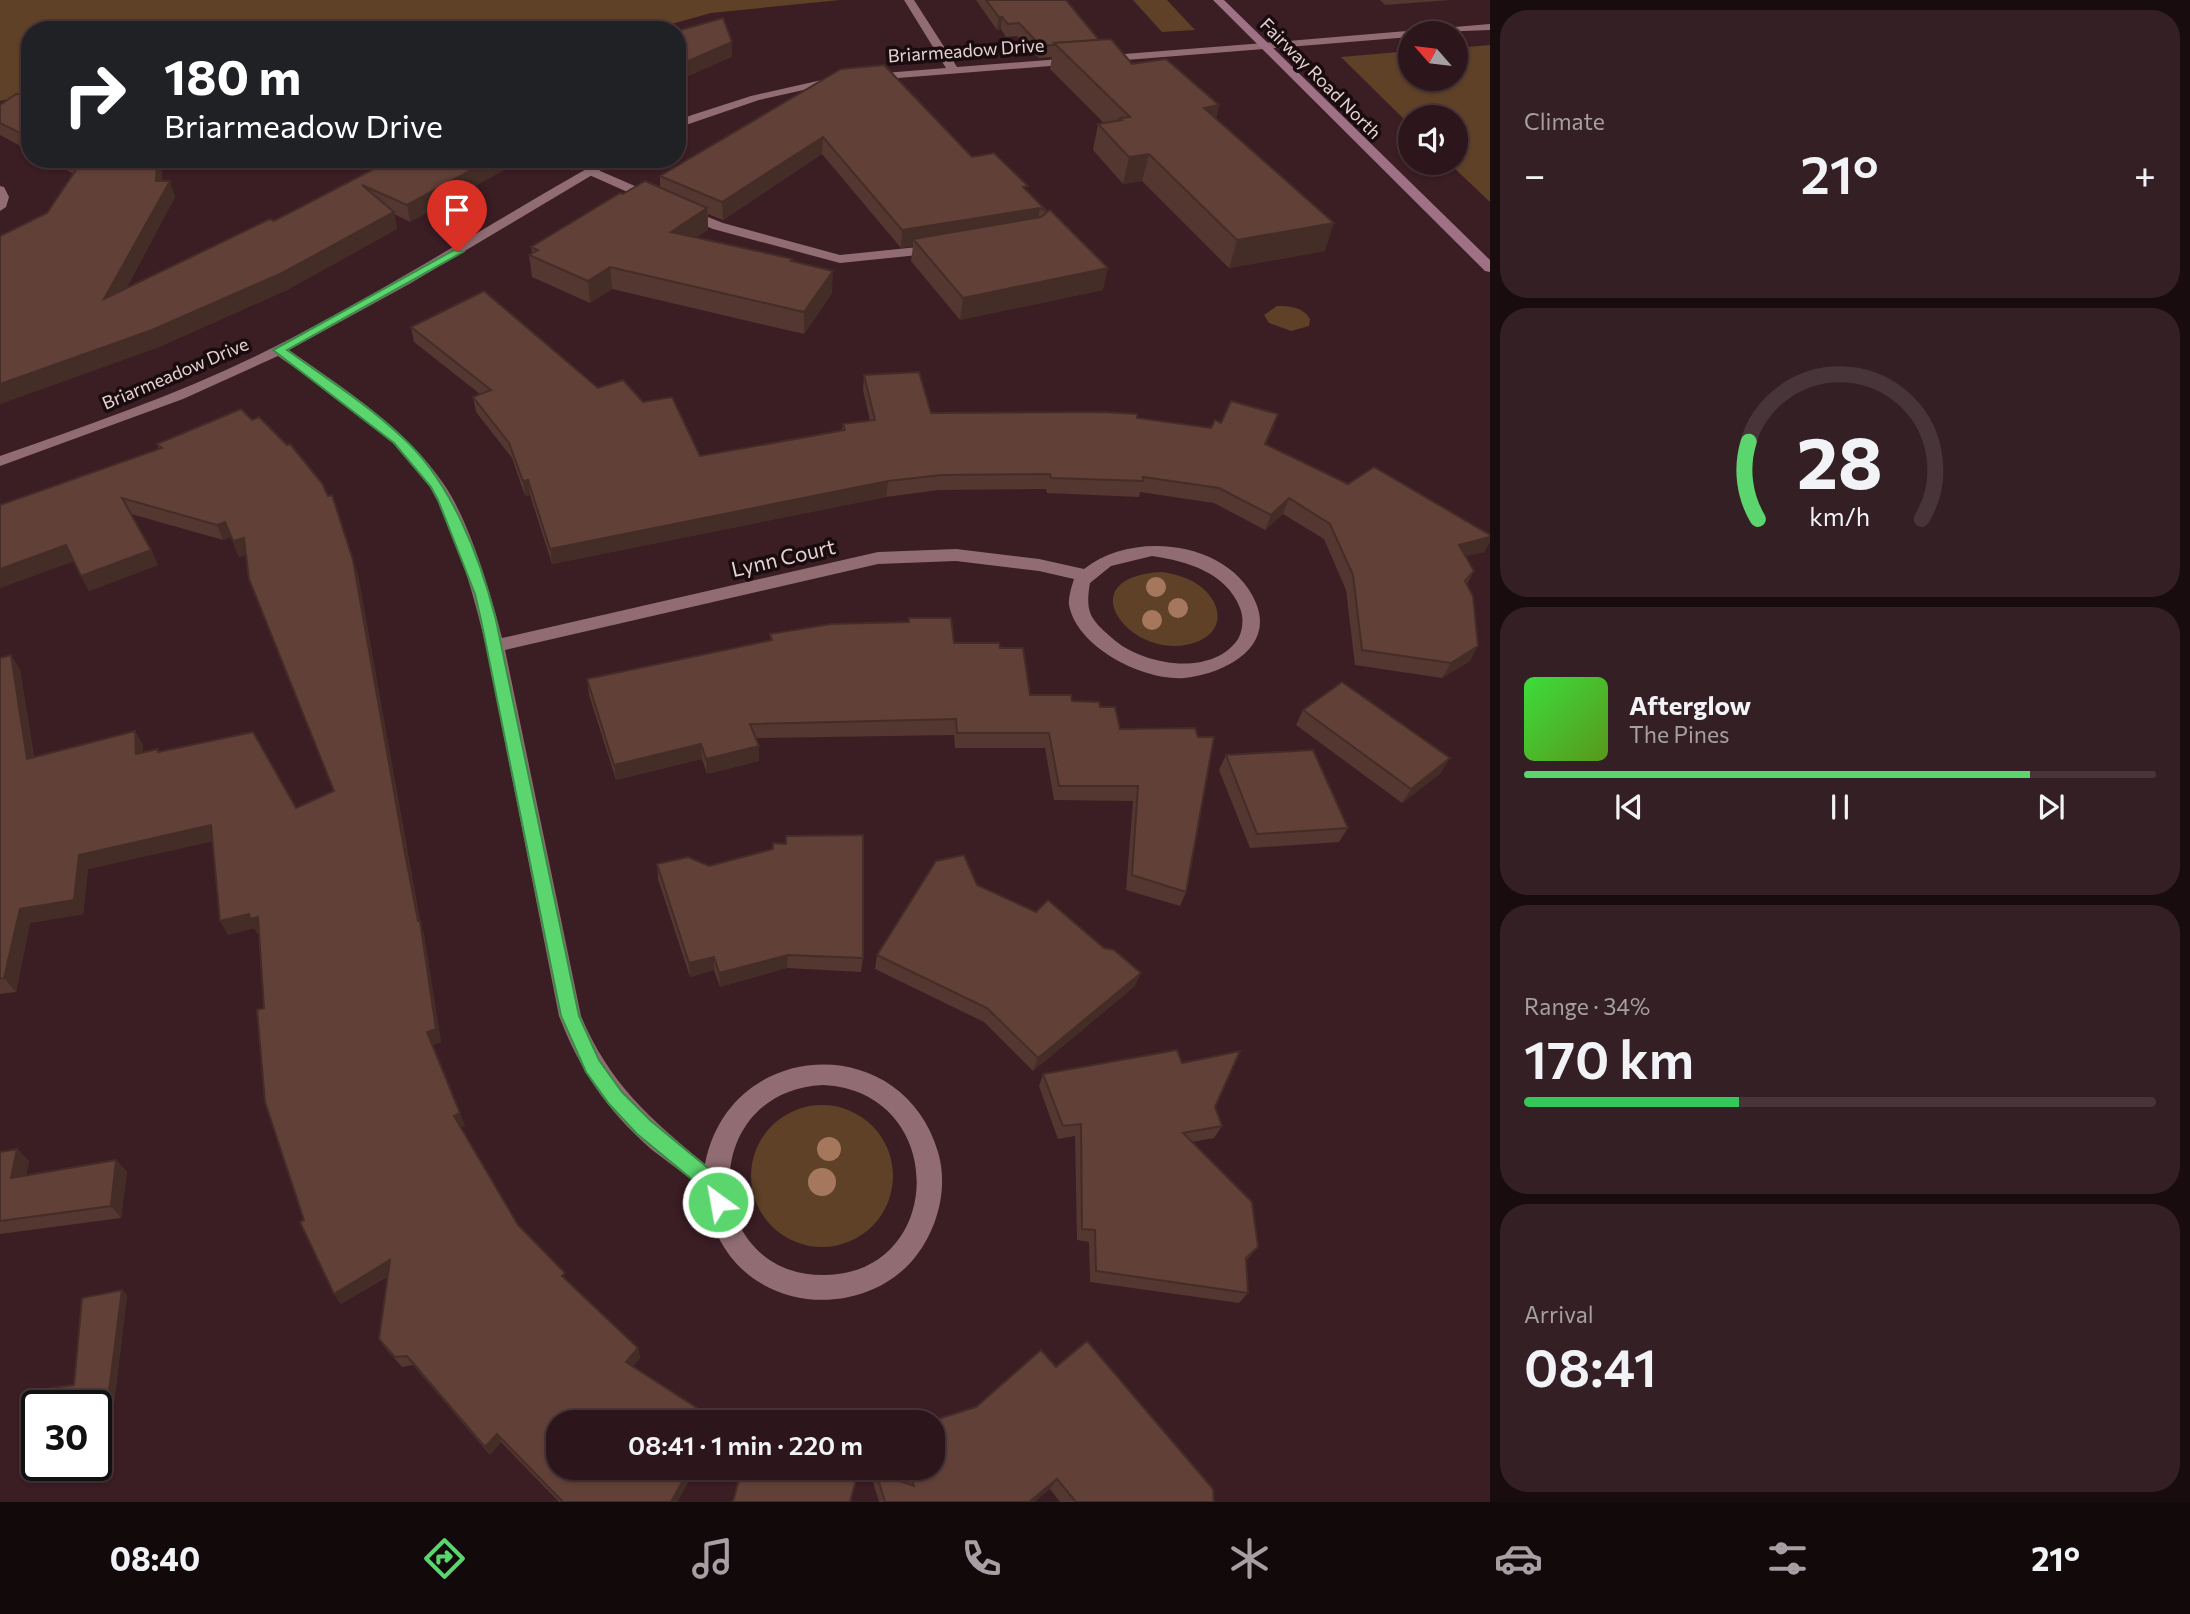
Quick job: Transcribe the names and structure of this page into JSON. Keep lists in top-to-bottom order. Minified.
{"streets":{"main road":["Fairway Road North"],"street":["Briarmeadow Drive","Lynn Court"]},"crossings":[["Briarmeadow Drive","Fairway Road North"]],"north":"top left","page":{"tile":["Climate",["Range · 34%","170 km"],["Arrival","08:41"]],"turn":["180 m","Briarmeadow Drive"],"heat":["−","21°","+"],"song":["Afterglow","The Pines"],"limit":"30","trip":"08:41 · 1 min · 220 m","tabs":["08:40","21°"],"gauge":["28","km/h"]}}
